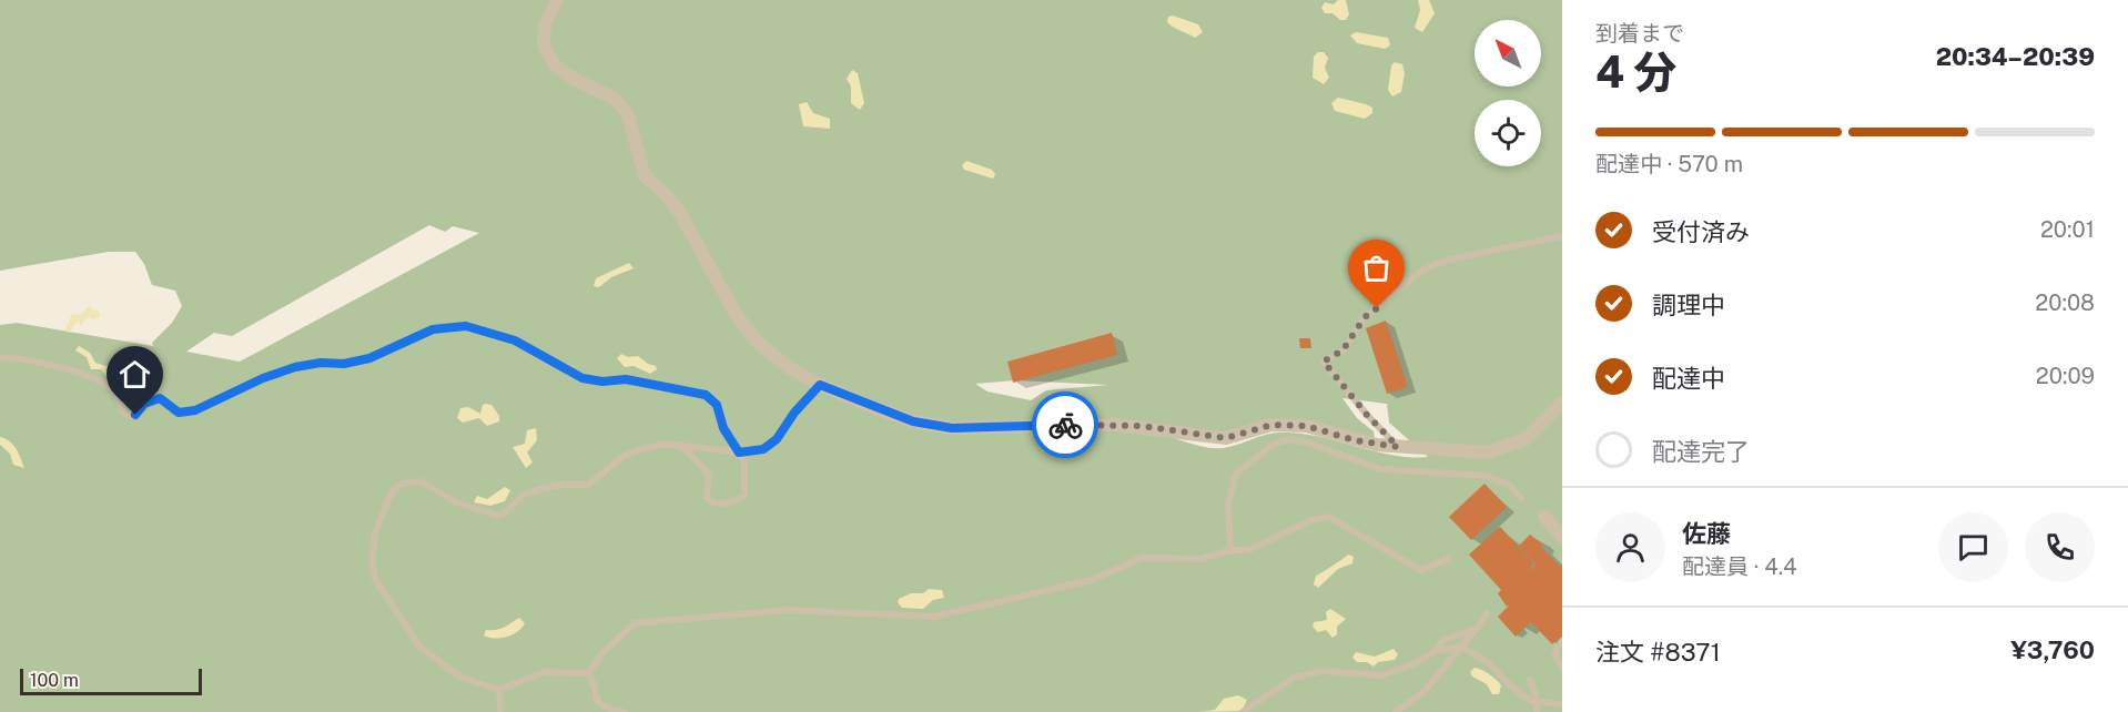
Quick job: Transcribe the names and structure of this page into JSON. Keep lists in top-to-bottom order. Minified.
{"scale_bar":"100 m","north":"top left","page":{"heading":["4 分","到着まで","20:34–20:39"],"panel":["佐藤","配達員 · 4.4","注文 #8371","¥3,760"],"bar":"配達中 · 570 m","list":[["受付済み","20:01"],["調理中","20:08"],["配達中","20:09"],"配達完了"],"scale":"100 m"}}
